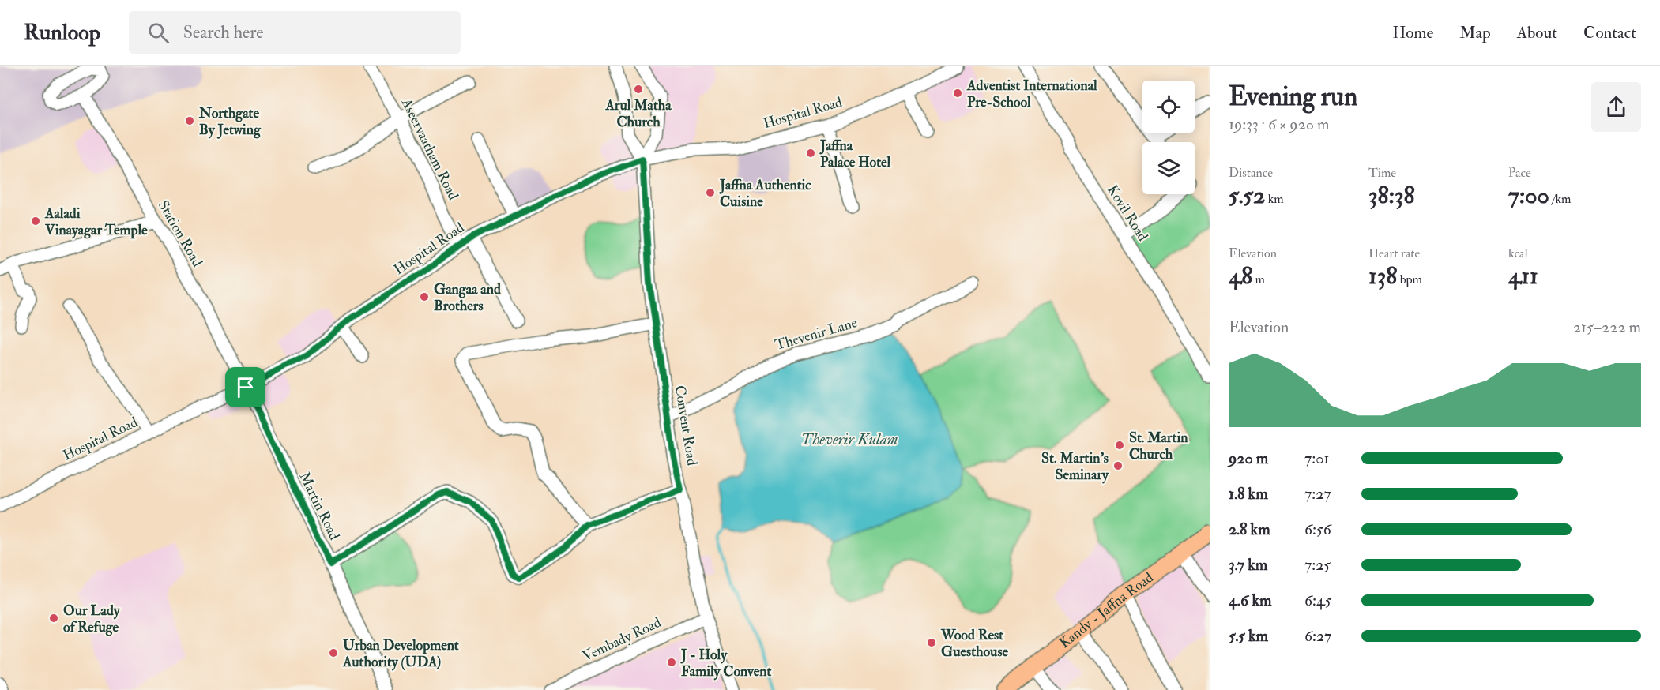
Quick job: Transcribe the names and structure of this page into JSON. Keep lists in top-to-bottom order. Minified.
{"streets":{"highway":["Kandy - Jaffna Road"],"street":["Hospital Road","Aseervaatham Road","Kovil Road","Station Road","Thevenir Lane","Convent Road","Martin Road","Vembady Road"]},"crossings":[["Hospital Road","Aseervaatham Road"],["Hospital Road","Station Road"],["Hospital Road","Convent Road"],["Hospital Road","Martin Road"],["Station Road","Martin Road"],["Thevenir Lane","Convent Road"],["Convent Road","Vembady Road"]],"water":["Theverir Kulam"],"places":["Arul Matha Church","Adventist International Pre-School","Northgate By Jetwing","Jaffna Palace Hotel","Jaffna Authentic Cuisine","Aaladi Vinayagar Temple","Gangaa and Brothers","St. Martin Church","St. Martin's Seminary","Our Lady of Refuge","Wood Rest Guesthouse","Urban Development Authority (UDA)","J - Holy Family Convent"],"page":{"header":"Runloop","search":"Search here","nav":["Home","Map","About","Contact"],"heading":["Evening run","19:33 · 6 × 920 m"],"stats":[["Distance","5.52 km"],["Time","38:38"],["Pace","7:00 /km"],["Elevation","48 m"],["Heart rate","138 bpm"],["kcal","411"]],"chart":["Elevation","215–222 m"],"list":[{"name":"920 m","note":"7:01"},{"name":"1.8 km","note":"7:27"},{"name":"2.8 km","note":"6:56"},{"name":"3.7 km","note":"7:25"},{"name":"4.6 km","note":"6:45"},{"name":"5.5 km","note":"6:27"}]}}
